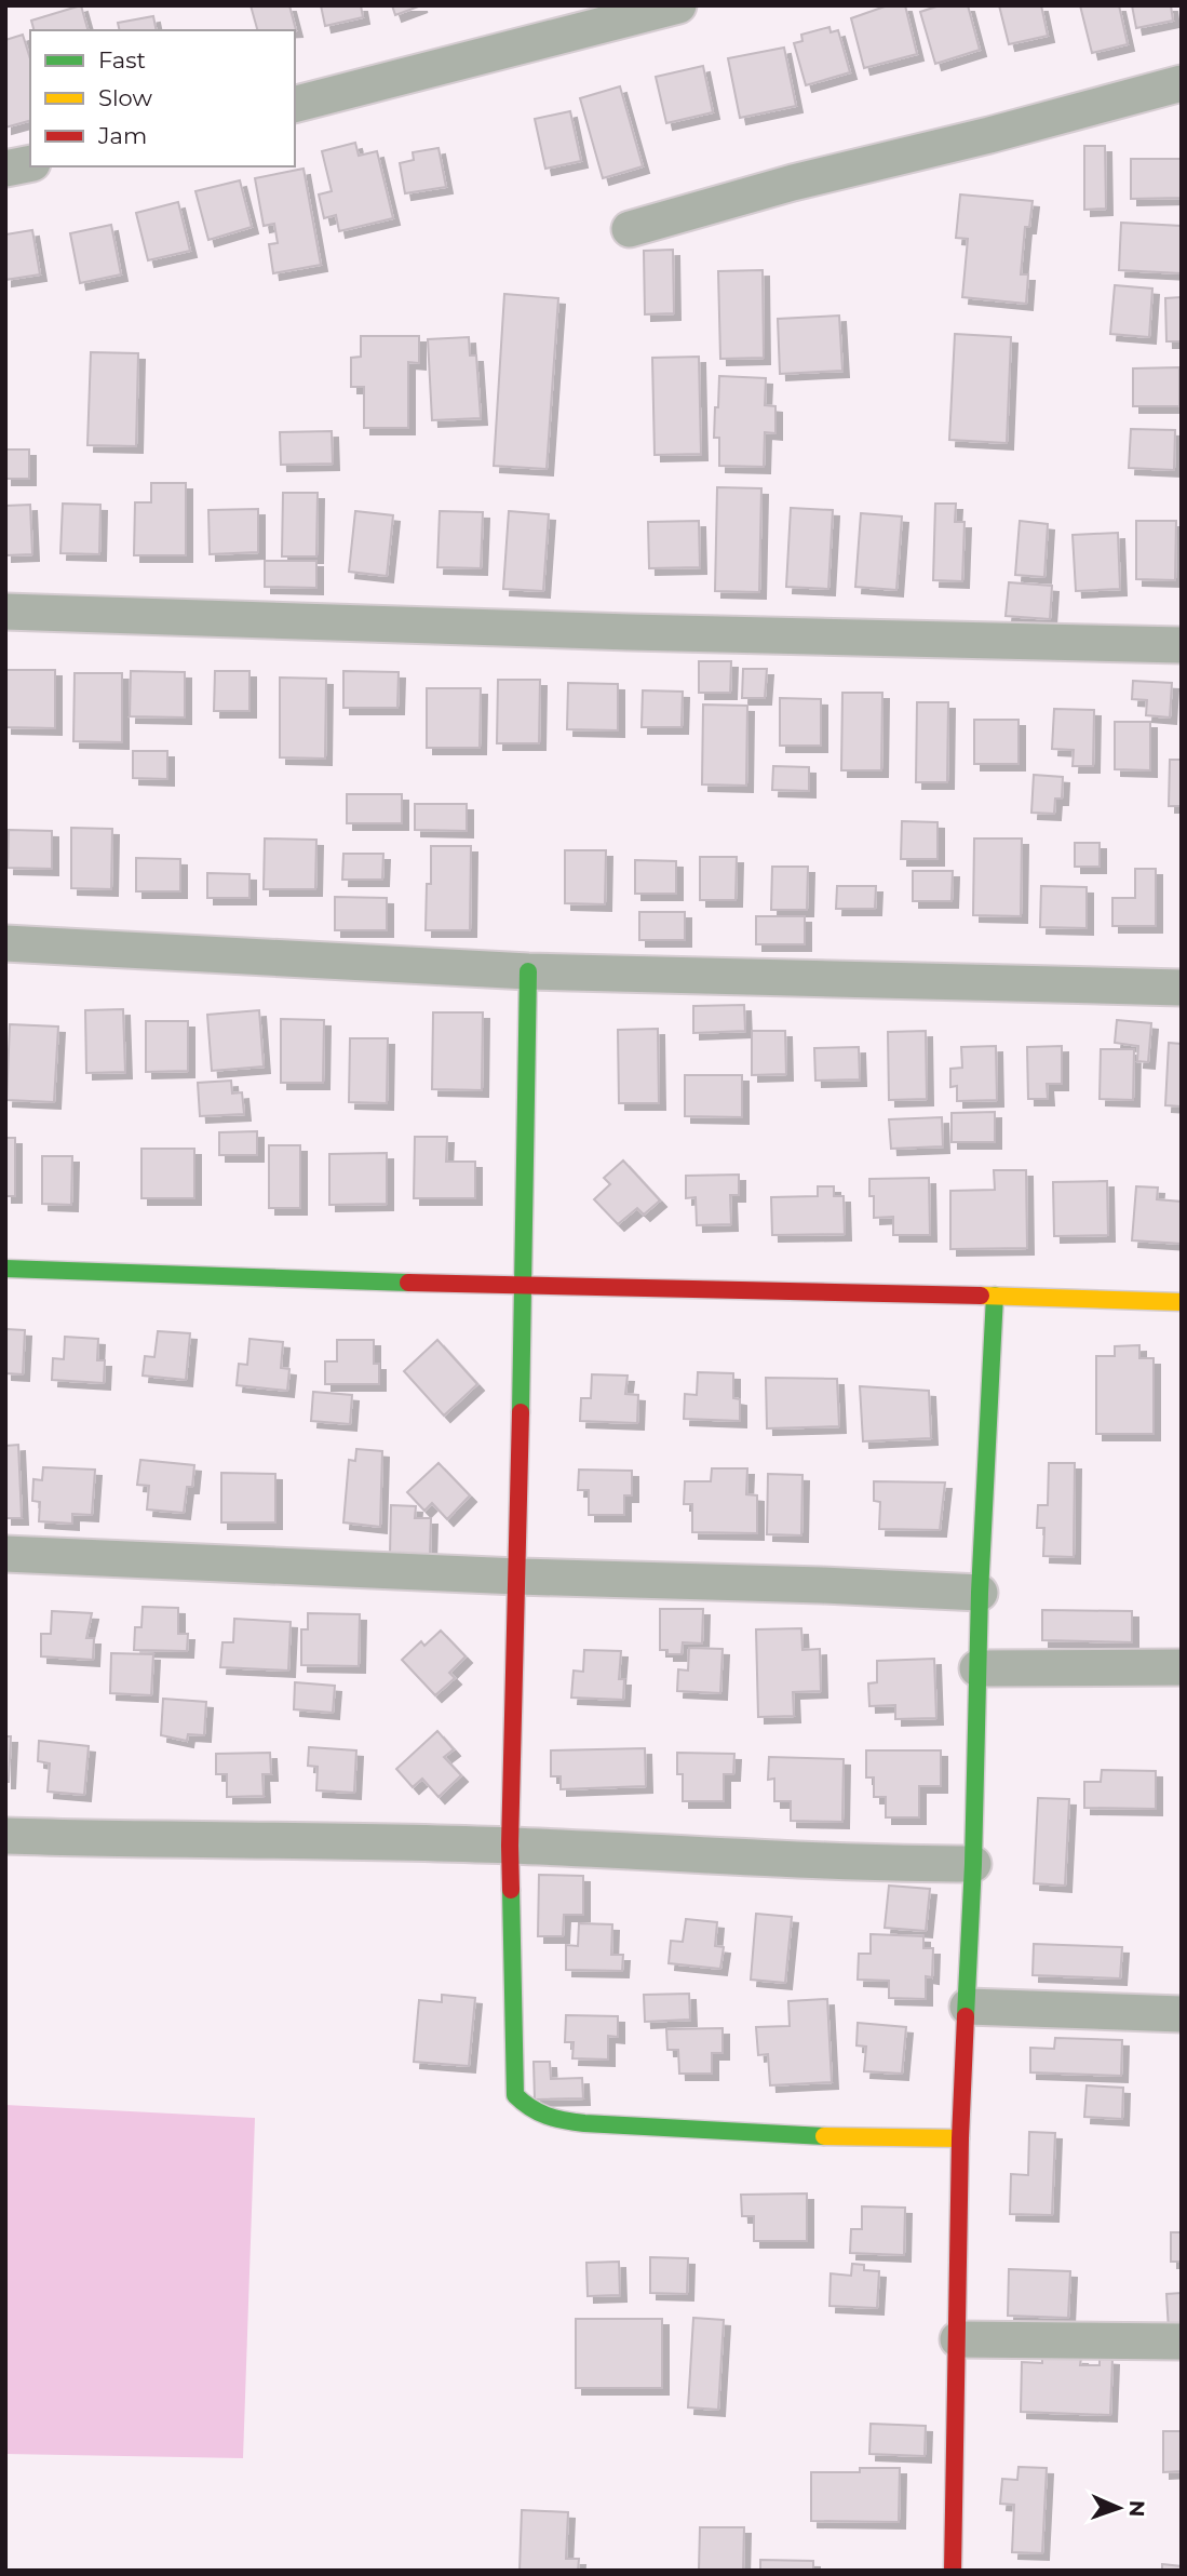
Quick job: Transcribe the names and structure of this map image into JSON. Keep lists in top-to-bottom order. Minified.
{"legend":["Fast","Slow","Jam"],"north":"right"}
